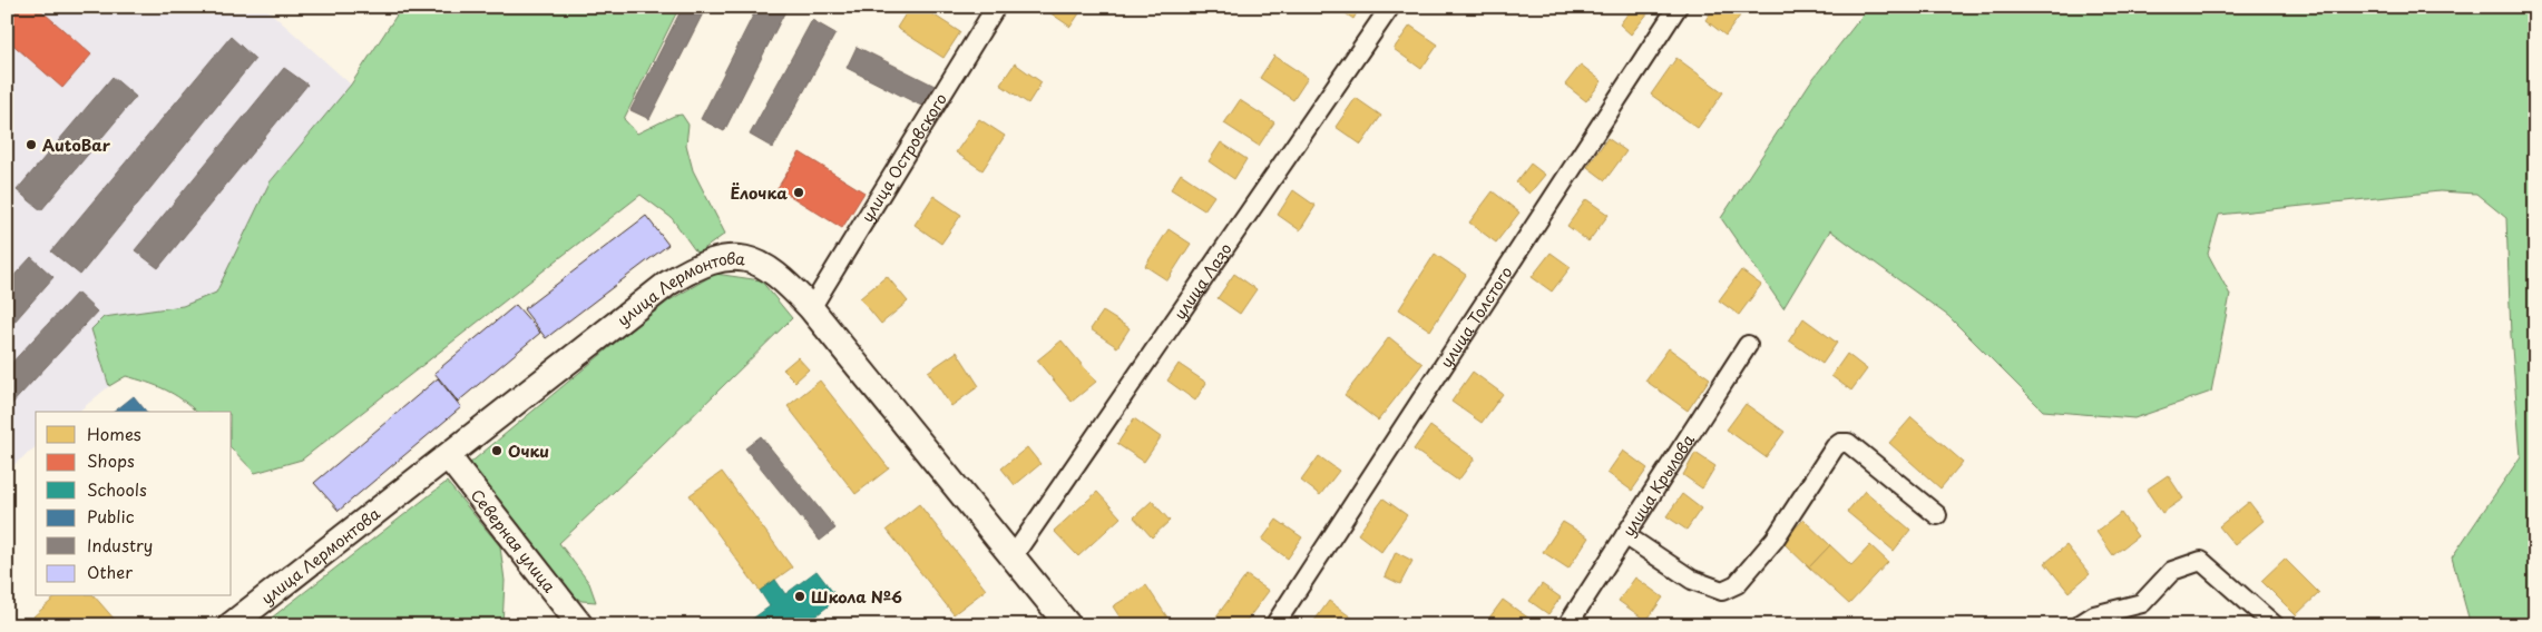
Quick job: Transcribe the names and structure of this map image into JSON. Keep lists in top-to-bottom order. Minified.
{"streets":{"main road":["улица Лермонтова","Северная улица"],"street":["улица Островского","улица Лазо","улица Толстого","улица Крылова"]},"crossings":[["улица Островского","улица Лермонтова"],["улица Лазо","улица Лермонтова"],["улица Лермонтова","Северная улица"]],"places":["AutoBar","Ёлочка","Очки","Школа №6"],"legend":["Homes","Shops","Schools","Public","Industry","Other"]}
